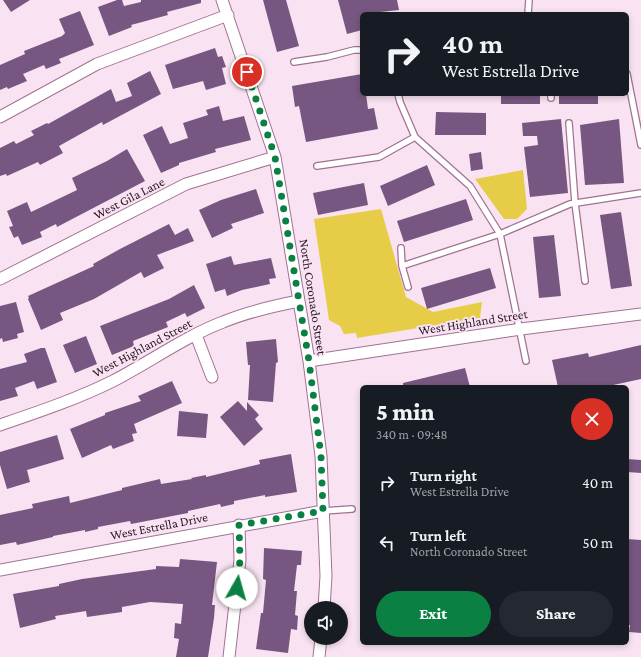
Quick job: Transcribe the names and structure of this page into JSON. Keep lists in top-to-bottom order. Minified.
{"streets":{"street":["West Gila Lane","North Coronado Street","West Highland Street","West Estrella Drive"]},"crossings":[["West Gila Lane","North Coronado Street"],["North Coronado Street","West Highland Street"],["North Coronado Street","West Estrella Drive"]],"page":{"turn":["40 m","West Estrella Drive"],"heading":["5 min","340 m · 09:48"],"list":[{"name":"Turn right","note":"West Estrella Drive","value":"40 m"},{"name":"Turn left","note":"North Coronado Street","value":"50 m"}],"buttons":["Exit","Share"]}}
